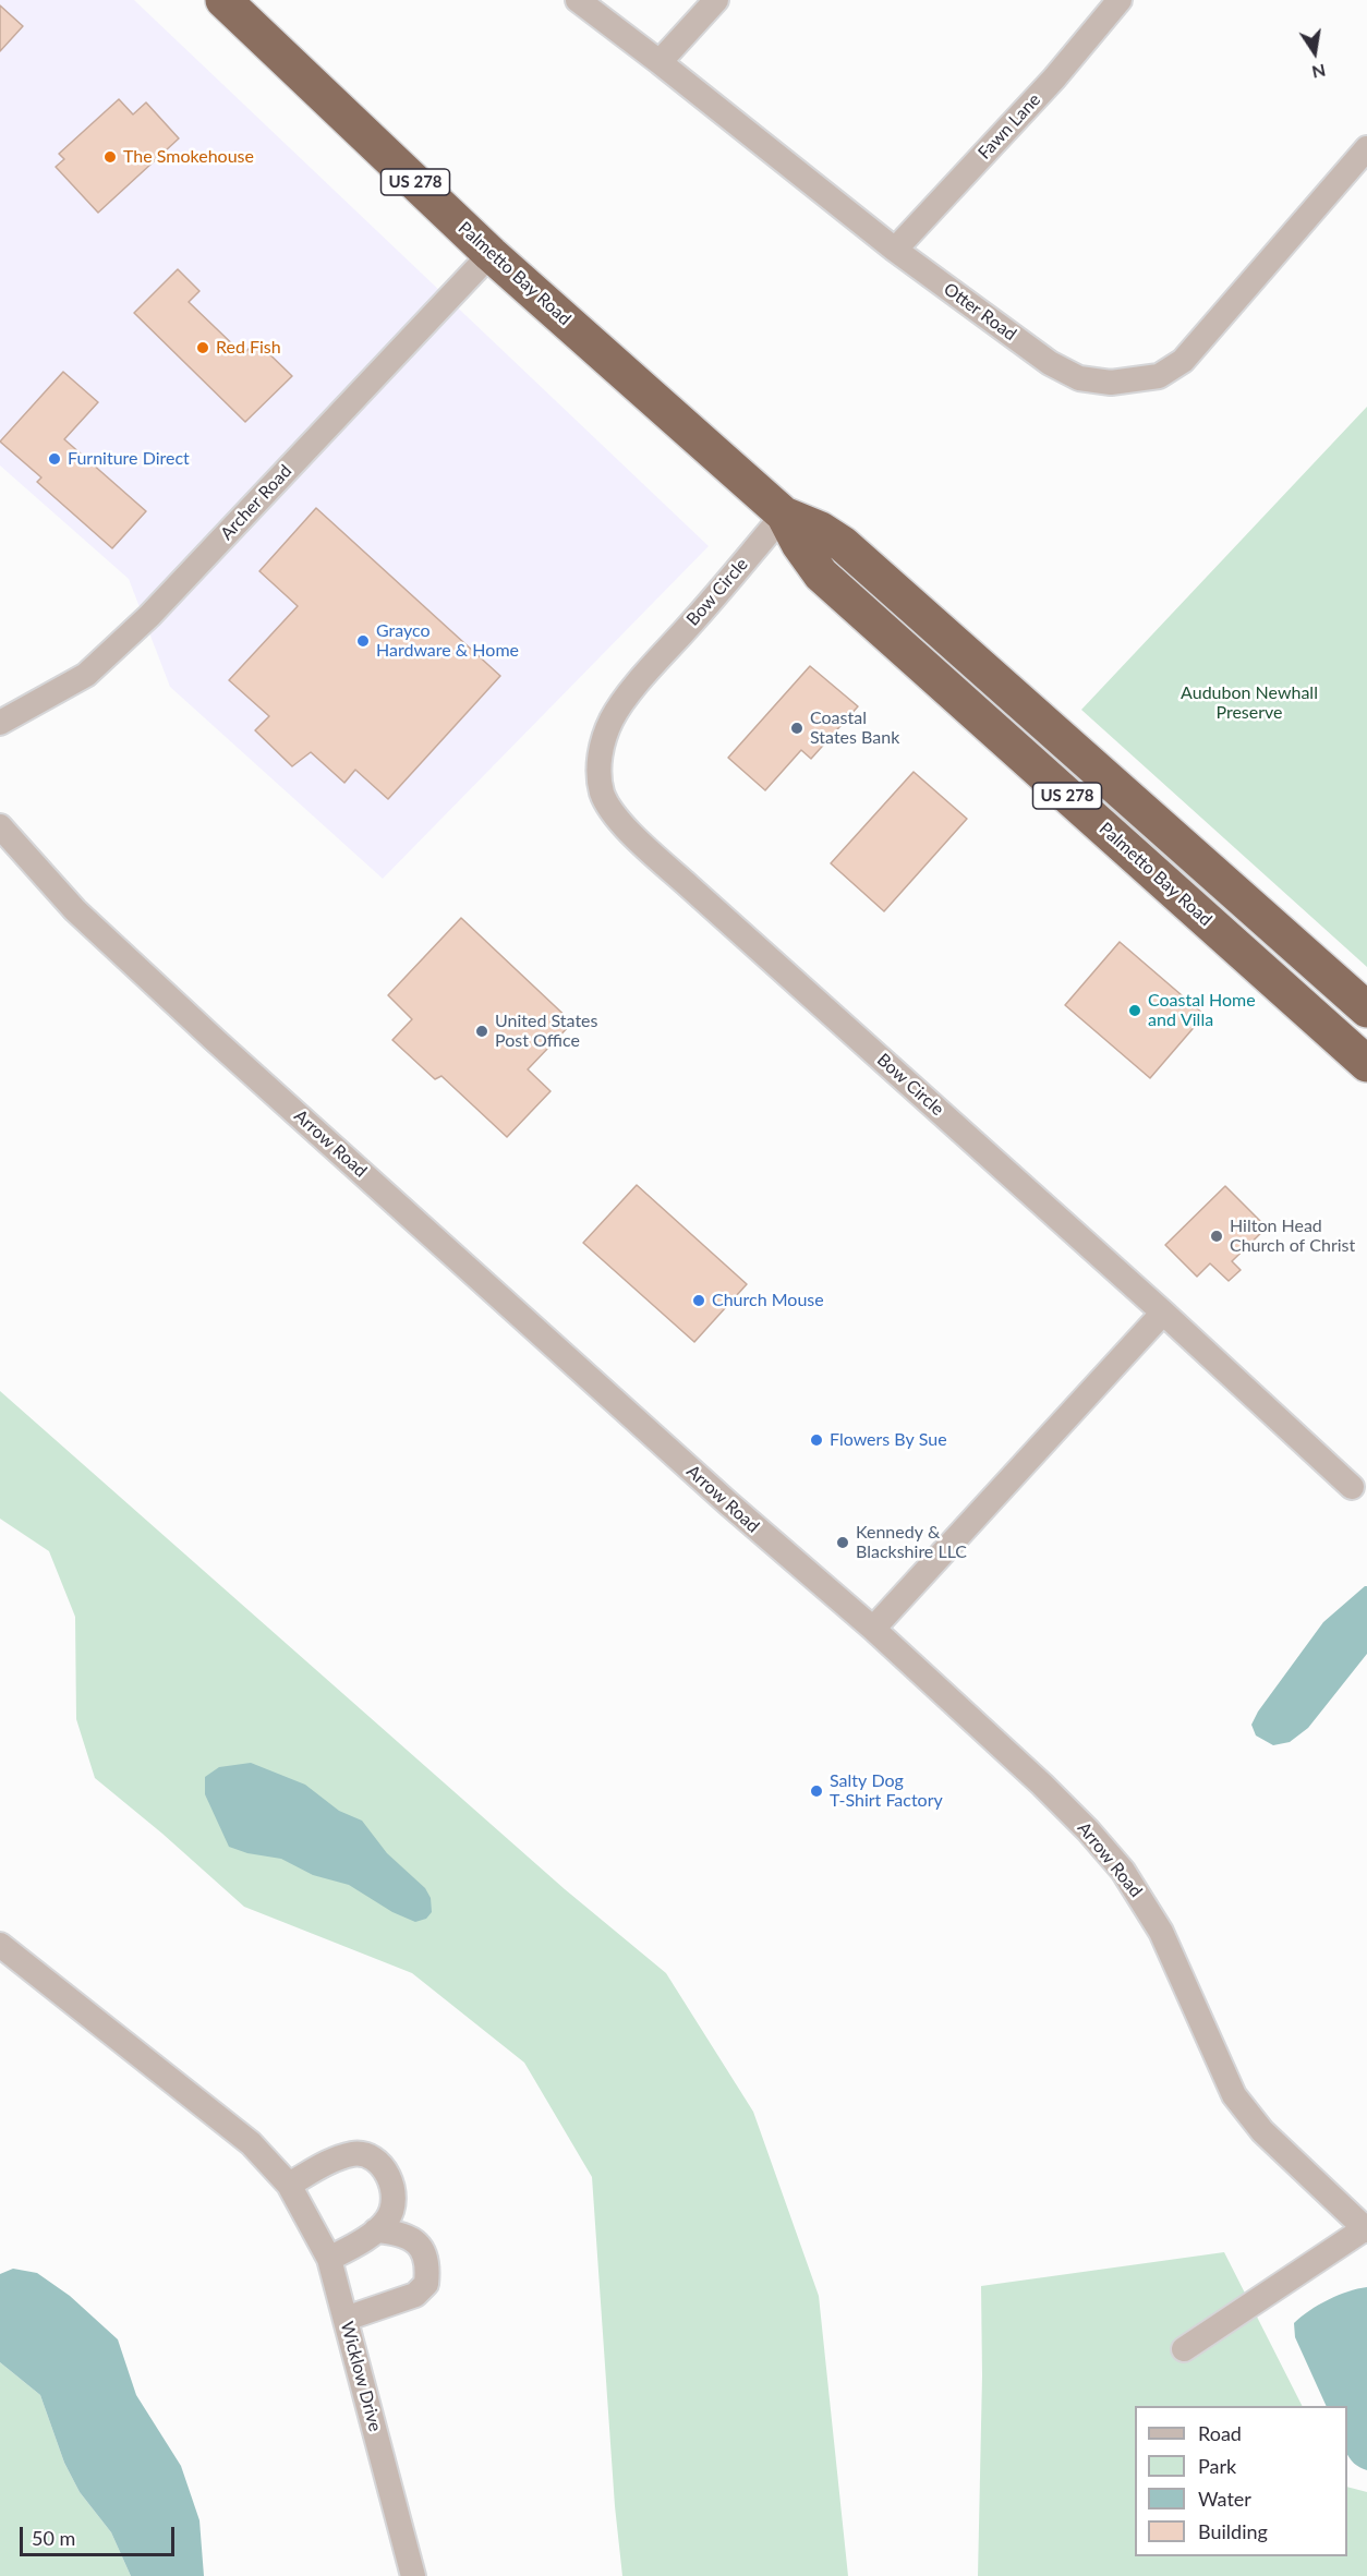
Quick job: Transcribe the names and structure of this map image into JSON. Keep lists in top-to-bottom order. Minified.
{"streets":{"highway":["US 278","Palmetto Bay Road"],"street":["Fawn Lane","Otter Road","Archer Road","Bow Circle","Arrow Road","Wicklow Drive"]},"crossings":[["Fawn Lane","Otter Road"],["Palmetto Bay Road","Archer Road"],["Palmetto Bay Road","Bow Circle"]],"parks":["Audubon Newhall Preserve"],"places":["The Smokehouse","Red Fish","Furniture Direct","Grayco Hardware & Home","Coastal States Bank","Coastal Home and Villa","United States Post Office","Hilton Head Church of Christ","Church Mouse","Flowers By Sue","Kennedy & Blackshire LLC","Salty Dog T-Shirt Factory"],"legend":["Road","Park","Water","Building"],"scale_bar":"50 m","north":"bottom"}
